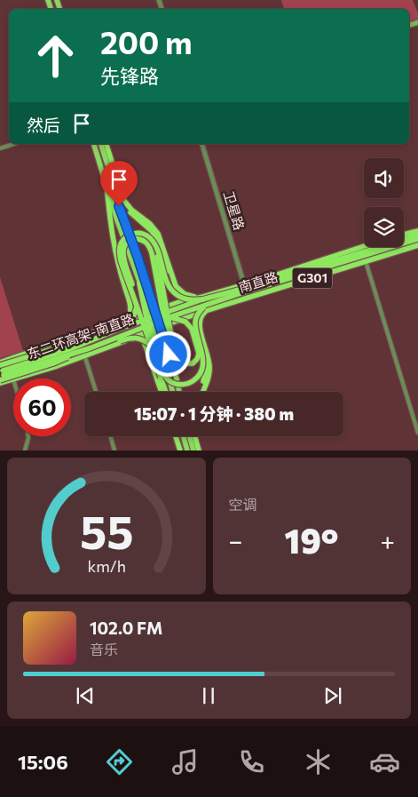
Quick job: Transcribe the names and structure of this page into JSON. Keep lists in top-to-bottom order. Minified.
{"streets":{"highway":["G301","南直路","东二环高架-南直路"],"street":["卫星路"]},"crossings":[["卫星路","南直路"],["卫星路","东二环高架-南直路"],["G301","南直路"],["G301","东二环高架-南直路"],["南直路","东二环高架-南直路"]],"page":{"turn":["200 m","先锋路"],"then":"然后","limit":"60","trip":"15:07 · 1 分钟 · 380 m","tile":"空调","heat":["−","19°","+"],"song":["102.0 FM","音乐"],"tabs":"15:06","gauge":["55","km/h"]}}
